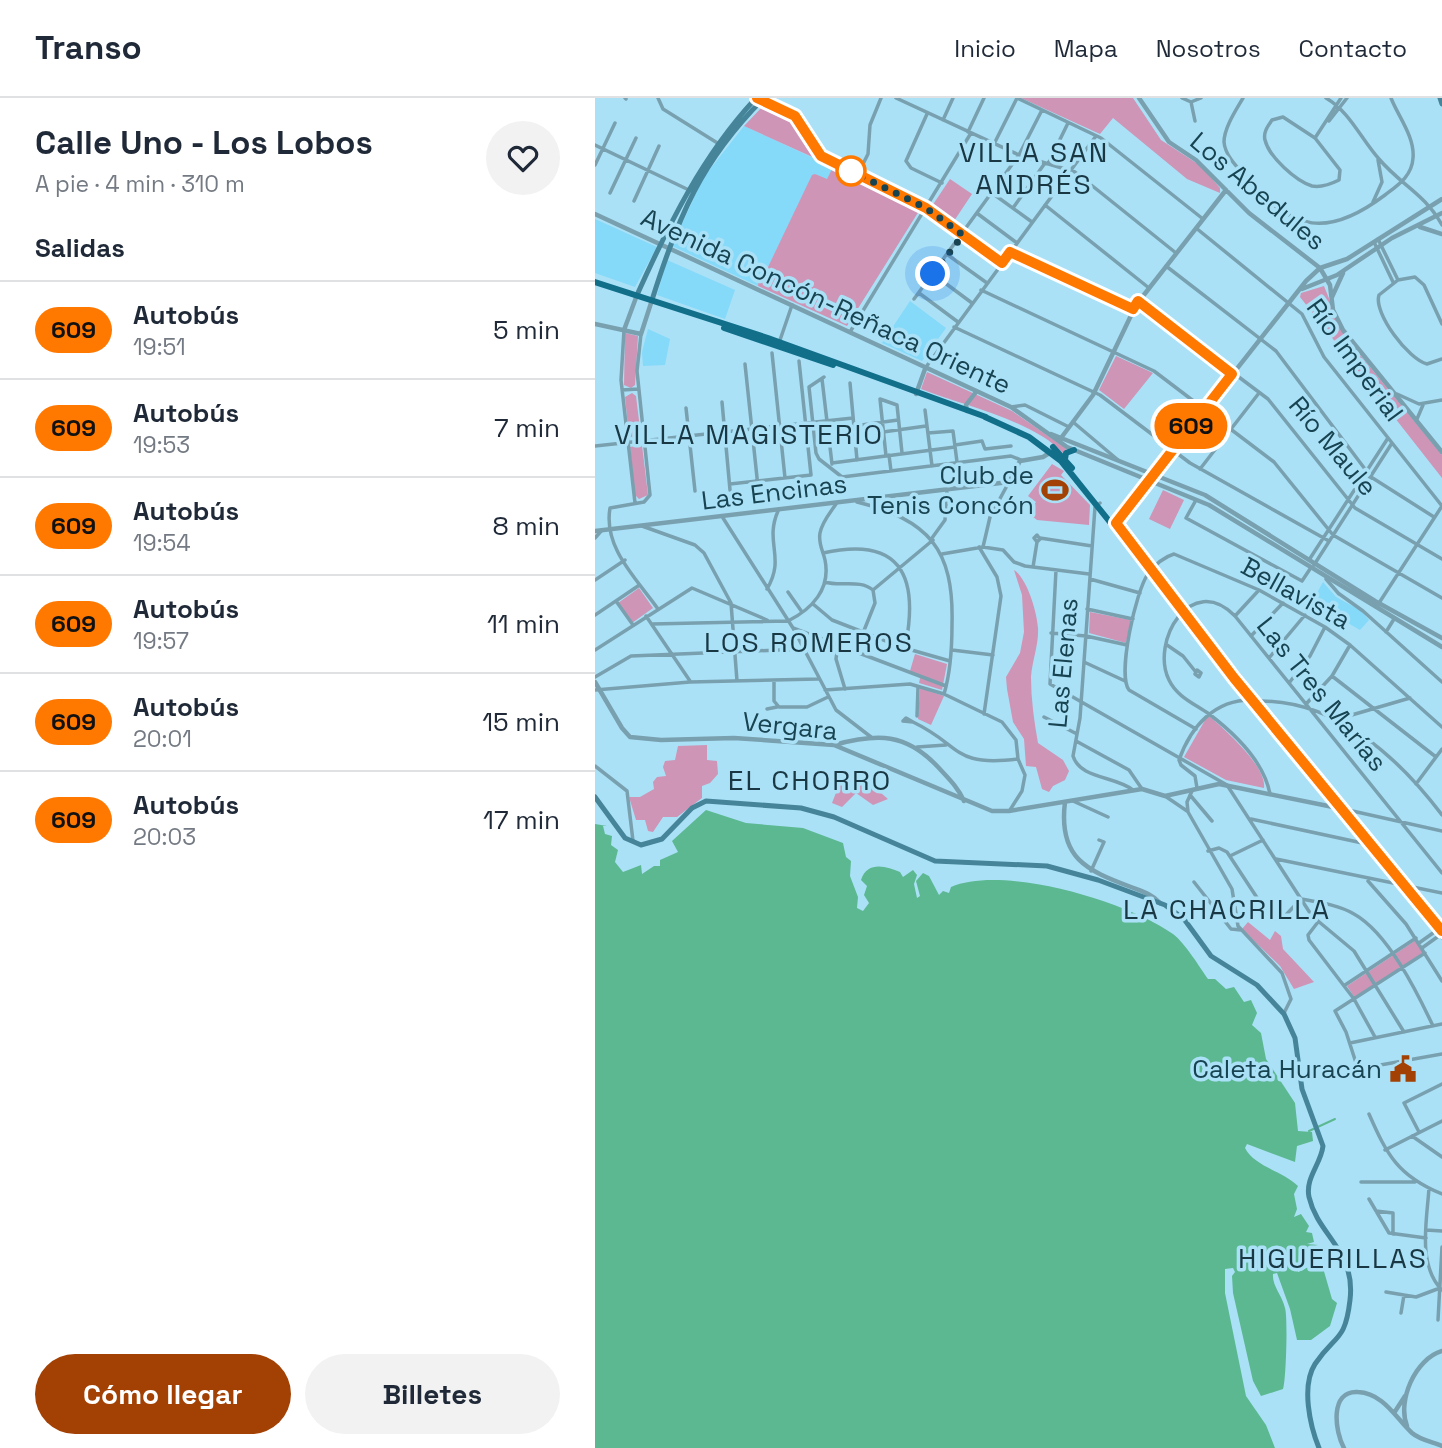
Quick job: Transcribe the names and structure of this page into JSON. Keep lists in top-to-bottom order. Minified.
{"streets":{"street":["Los Abedules","Avenida Concón-Reñaca Oriente","Río Imperial","Río Maule","Las Encinas","Bellavista","Las Elenas","Las Tres Marías","Vergara"]},"crossings":[["Las Elenas","Vergara"]],"districts":["VILLA SAN ANDRÉS","VILLA MAGISTERIO","LOS ROMEROS","EL CHORRO","LA CHACRILLA","HIGUERILLAS"],"places":{"sports":["Club de Tenis Concón"],"public building":["Caleta Huracán"]},"lines":["bus line 609"],"page":{"header":"Transo","nav":["Inicio","Mapa","Nosotros","Contacto"],"heading":[["Calle Uno - Los Lobos","A pie · 4 min · 310 m"],"Salidas"],"on_map":"609","list":[{"mark":"609","name":"Autobús","note":"19:51","value":"5 min"},{"mark":"609","name":"Autobús","note":"19:53","value":"7 min"},{"mark":"609","name":"Autobús","note":"19:54","value":"8 min"},{"mark":"609","name":"Autobús","note":"19:57","value":"11 min"},{"mark":"609","name":"Autobús","note":"20:01","value":"15 min"},{"mark":"609","name":"Autobús","note":"20:03","value":"17 min"}],"buttons":["Cómo llegar","Billetes"]}}
